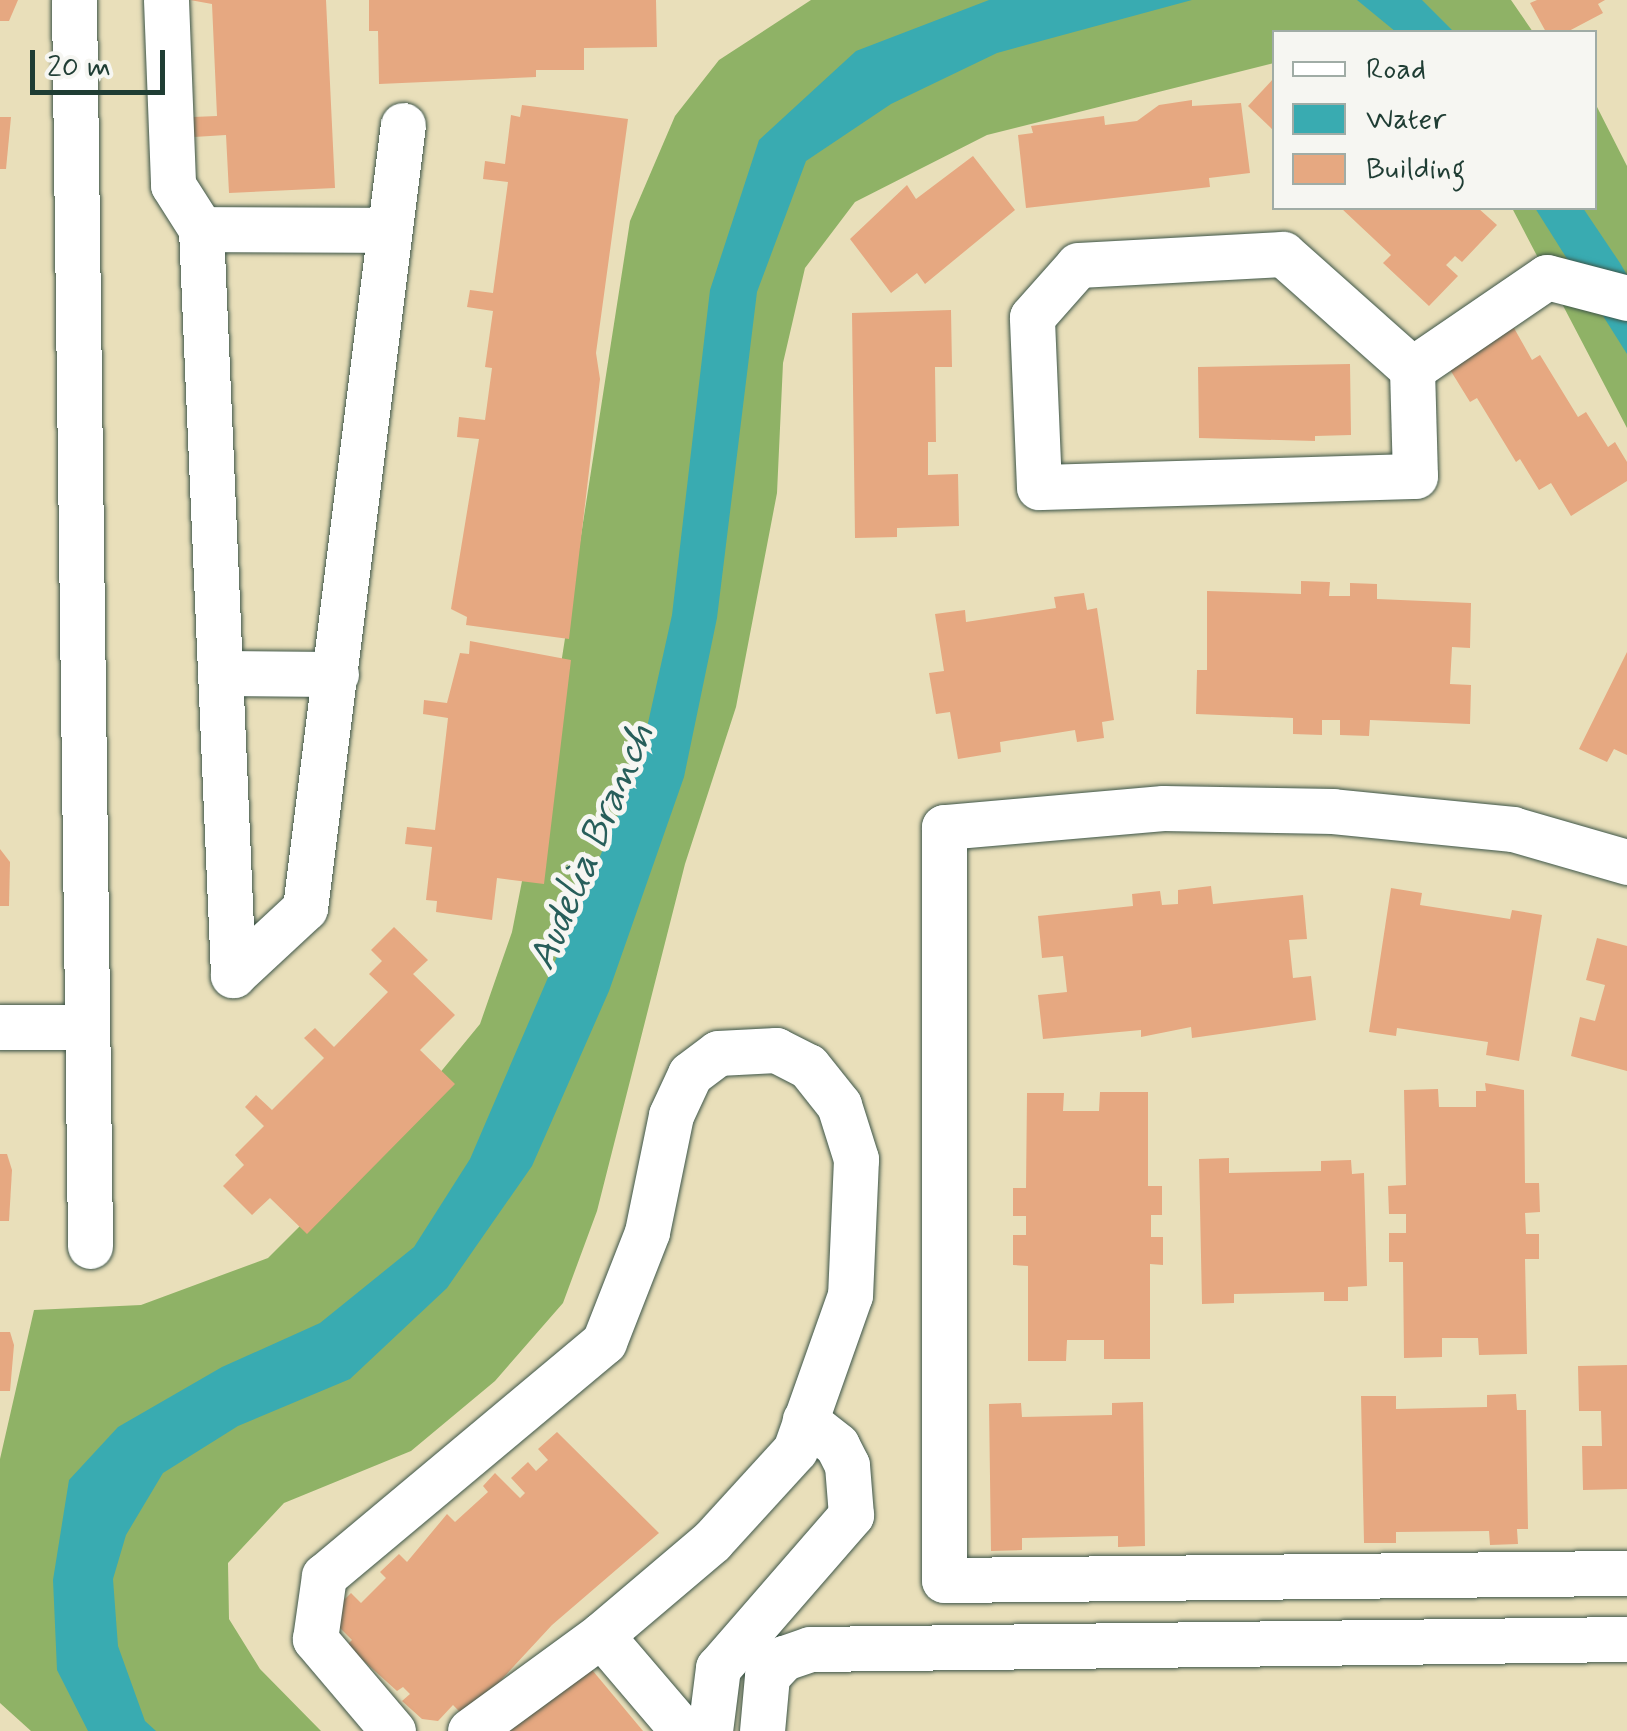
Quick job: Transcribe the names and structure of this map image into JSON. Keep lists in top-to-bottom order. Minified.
{"water":["Audelia Branch"],"legend":["Road","Water","Building"],"scale_bar":"20 m"}
